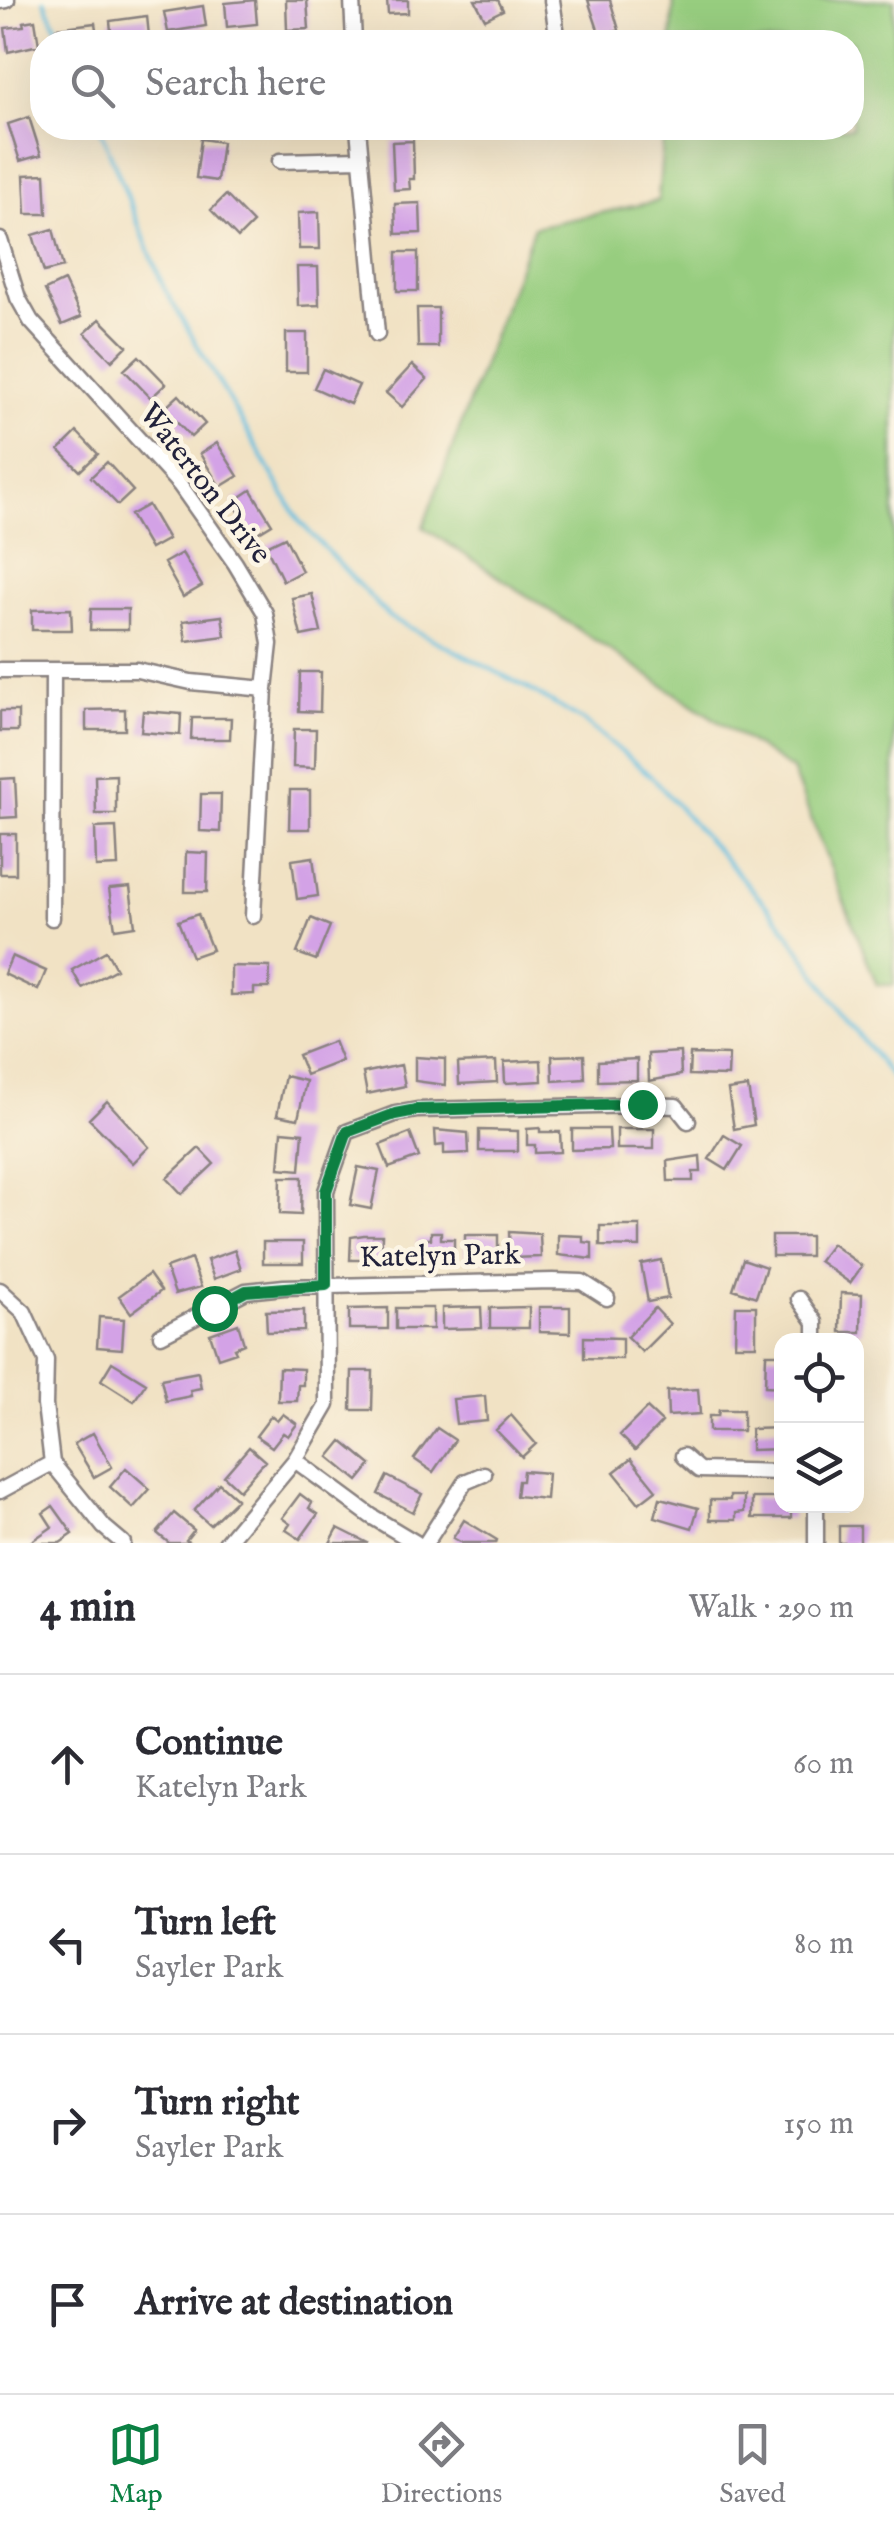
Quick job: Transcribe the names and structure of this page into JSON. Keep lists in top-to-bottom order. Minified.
{"streets":{"street":["Waterton Drive","Katelyn Park"]},"page":{"search":"Search here","heading":["4 min","Walk · 290 m"],"list":[["Continue","Katelyn Park","60 m"],["Turn left","Sayler Park","80 m"],["Turn right","Sayler Park","150 m"],"Arrive at destination"],"nav":["Map","Directions","Saved"]}}
